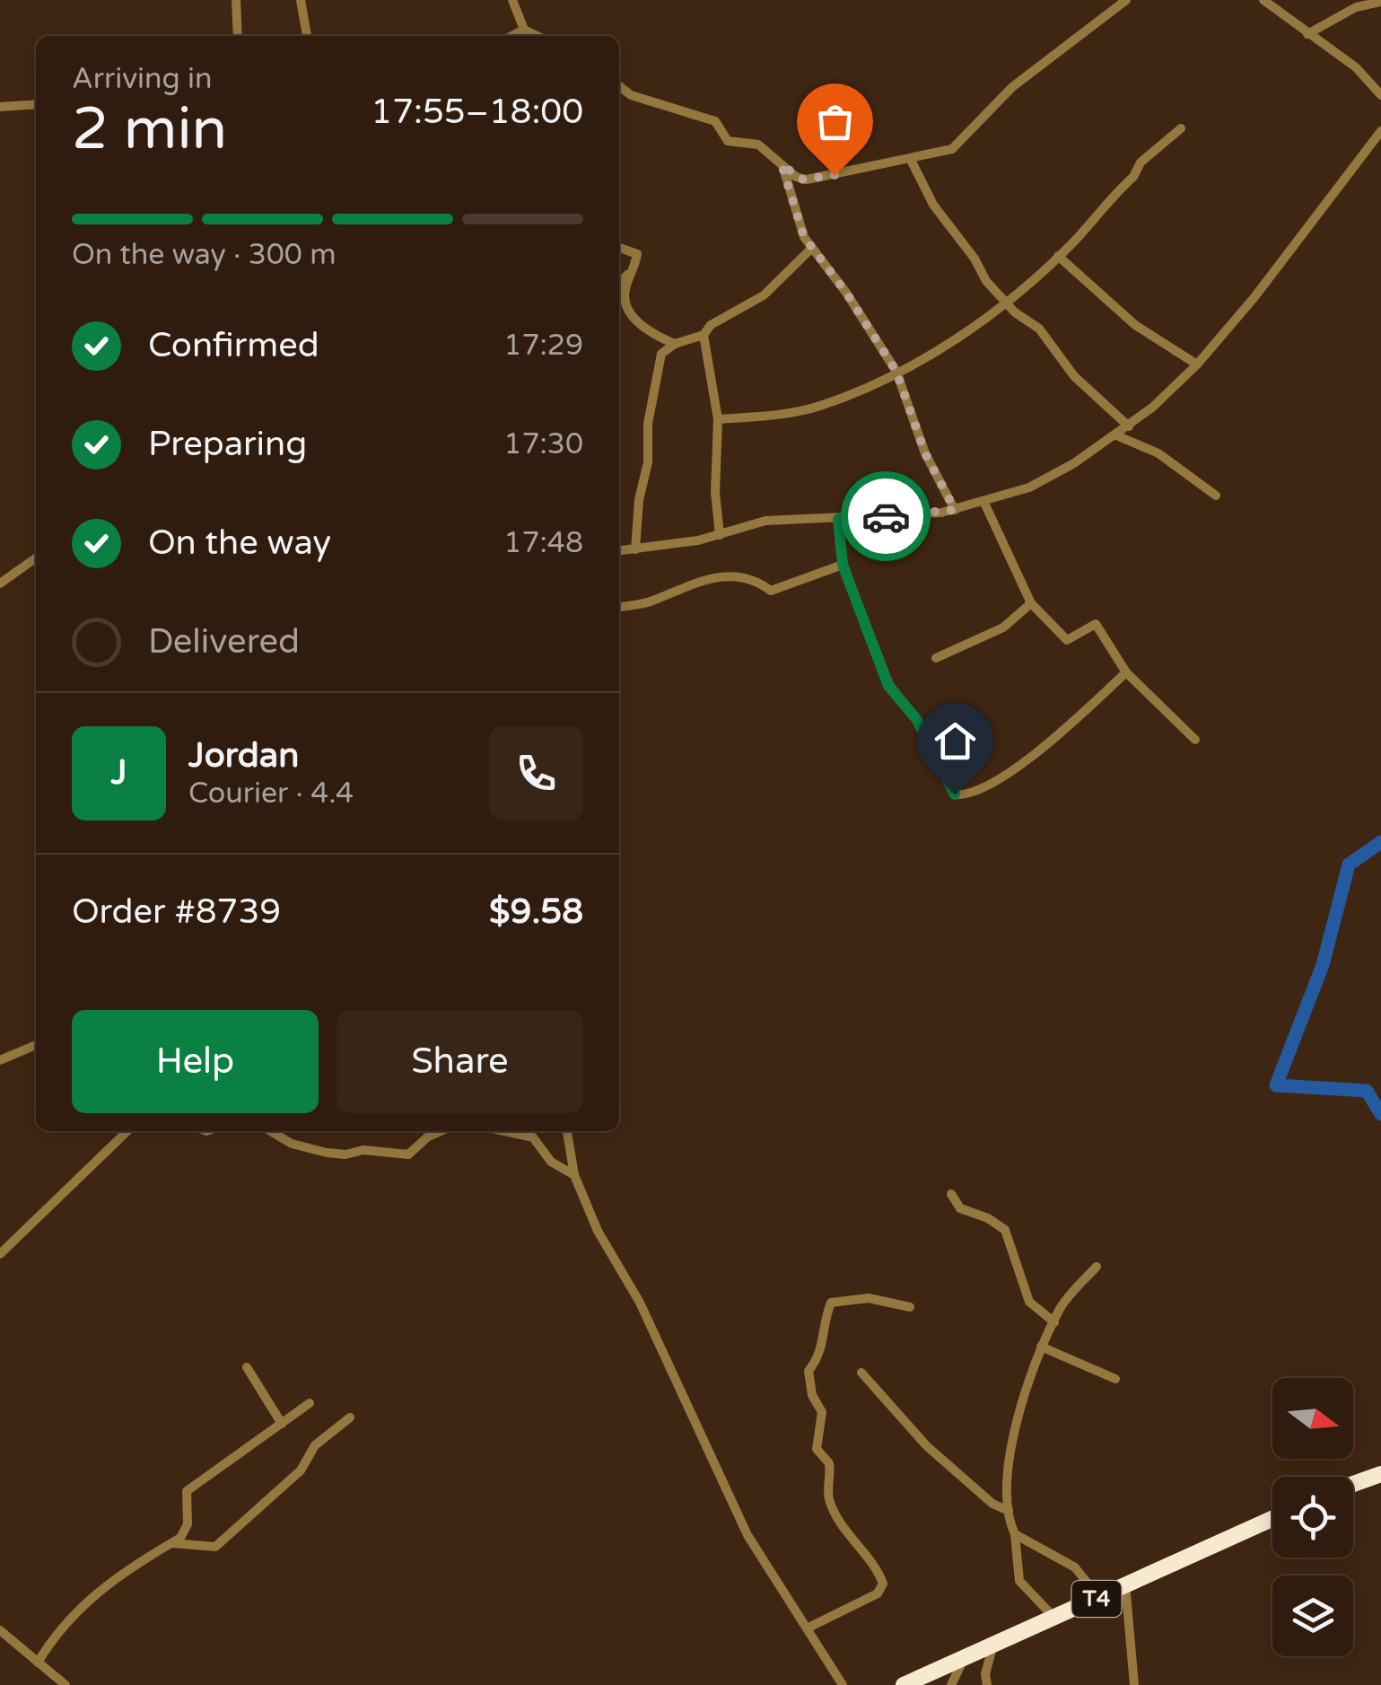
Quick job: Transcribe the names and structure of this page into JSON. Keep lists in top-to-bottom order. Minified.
{"streets":{"highway":["T4"]},"north":"right","page":{"heading":["2 min","Arriving in","17:55–18:00"],"panel":["Jordan","Courier · 4.4","Order #8739","$9.58"],"bar":"On the way · 300 m","list":[["Confirmed","17:29"],["Preparing","17:30"],["On the way","17:48"],"Delivered"],"round":"J","buttons":["Help","Share"]}}
